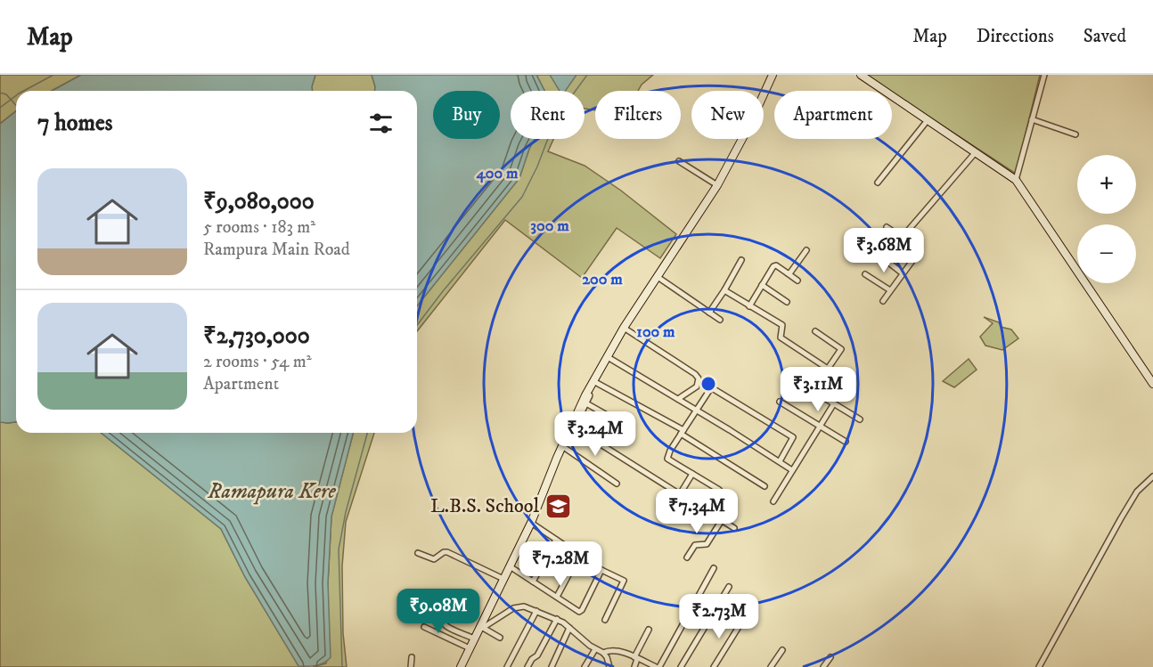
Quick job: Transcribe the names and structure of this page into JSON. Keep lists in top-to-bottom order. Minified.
{"water":["Ramapura Kere"],"places":{"school or university":["L.B.S. School"]},"page":{"header":"Map","nav":["Map","Directions","Saved"],"chip":["Buy","Rent","Filters","New","Apartment"],"heading":"7 homes","map_buttons":["+","−"],"list":[{"name":"₹9,080,000","note":"5 rooms · 183 m² · Rampura Main Road"},{"name":"₹2,730,000","note":"2 rooms · 54 m² · Apartment"}],"price":["₹3.68M","₹3.11M","₹3.24M","₹7.34M","₹7.28M","₹9.08M","₹2.73M"]},"rings":["400 m","300 m","200 m","100 m"]}
